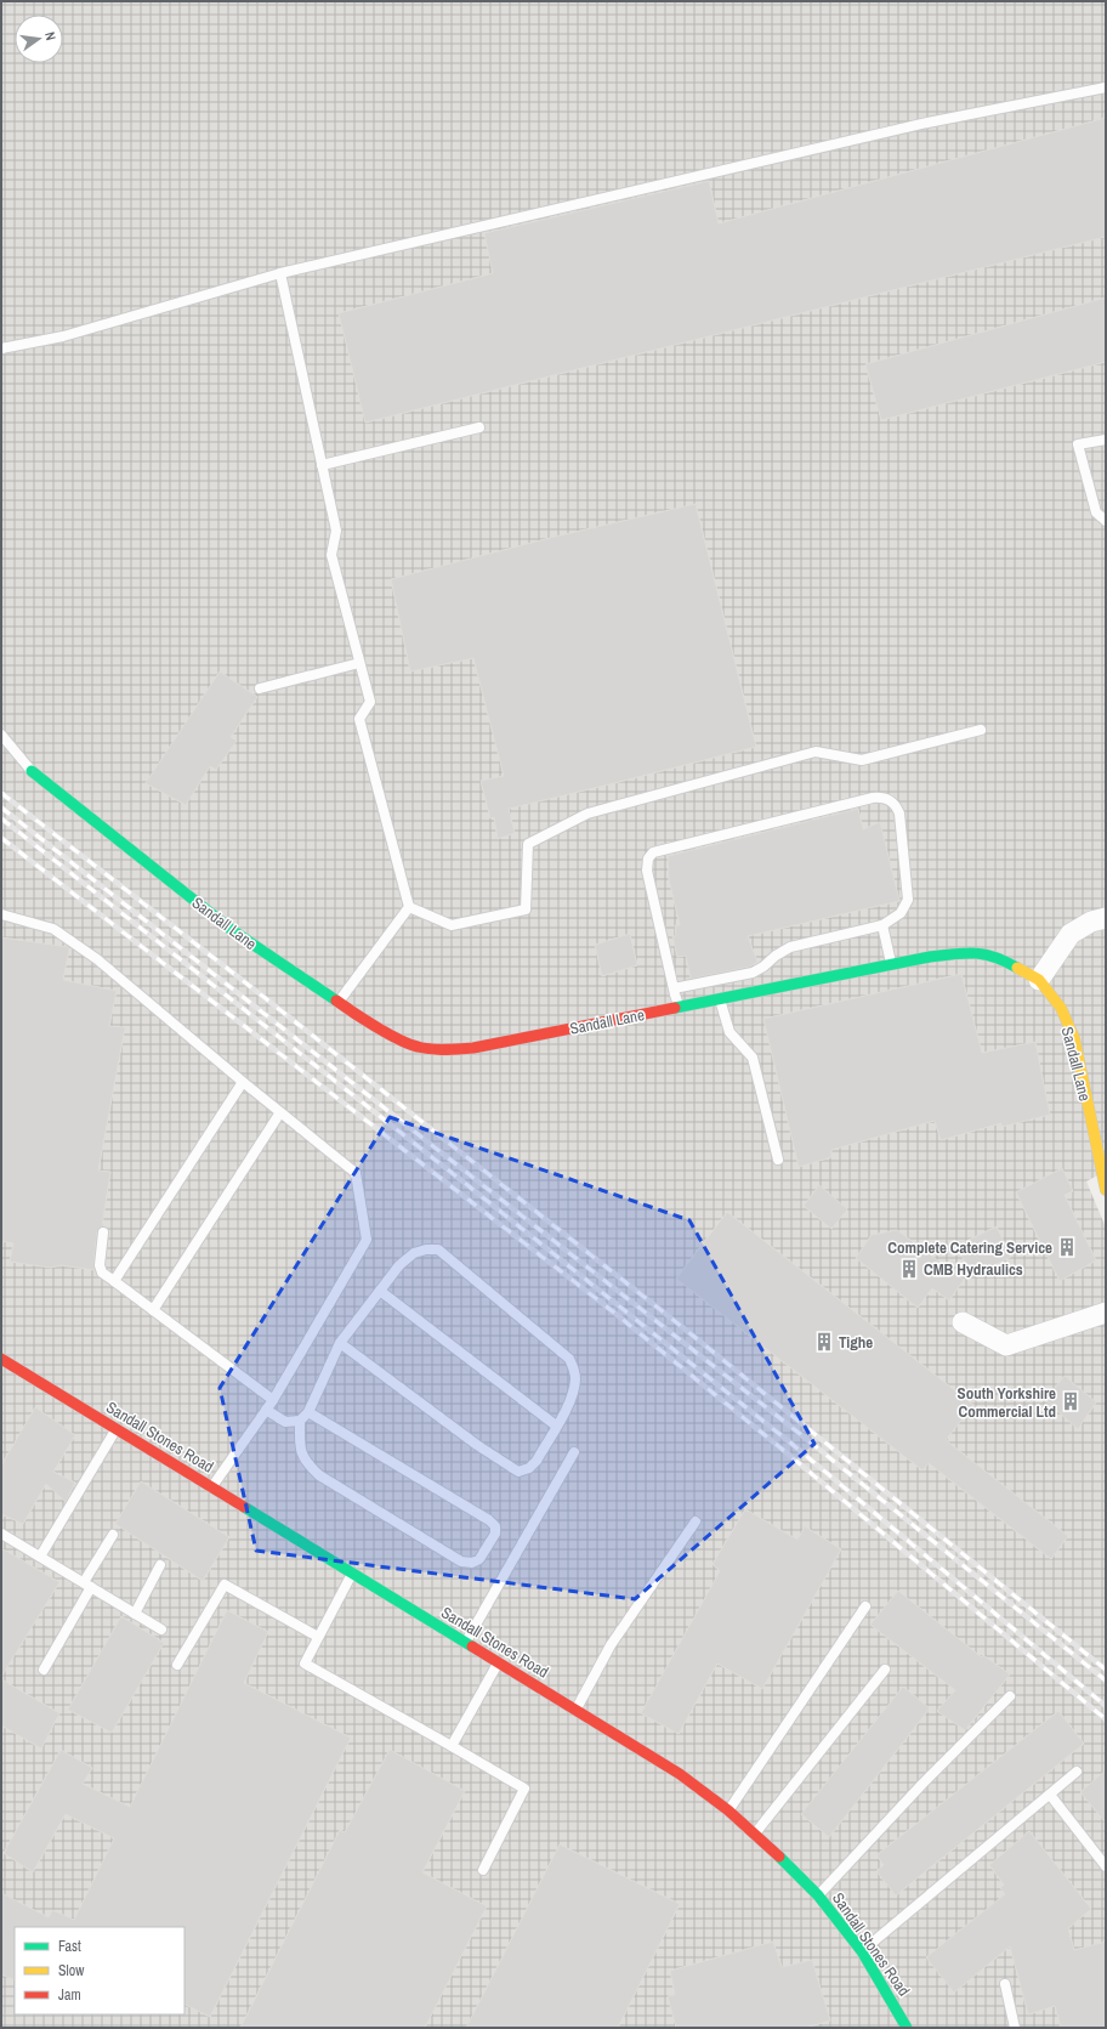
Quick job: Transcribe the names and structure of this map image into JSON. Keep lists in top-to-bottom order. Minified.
{"streets":{"street":["Sandall Lane","Sandall Stones Road"]},"places":{"building":["Complete Catering Service","CMB Hydraulics","Tighe","South Yorkshire Commercial Ltd"]},"legend":["Fast","Slow","Jam"],"north":"right"}
